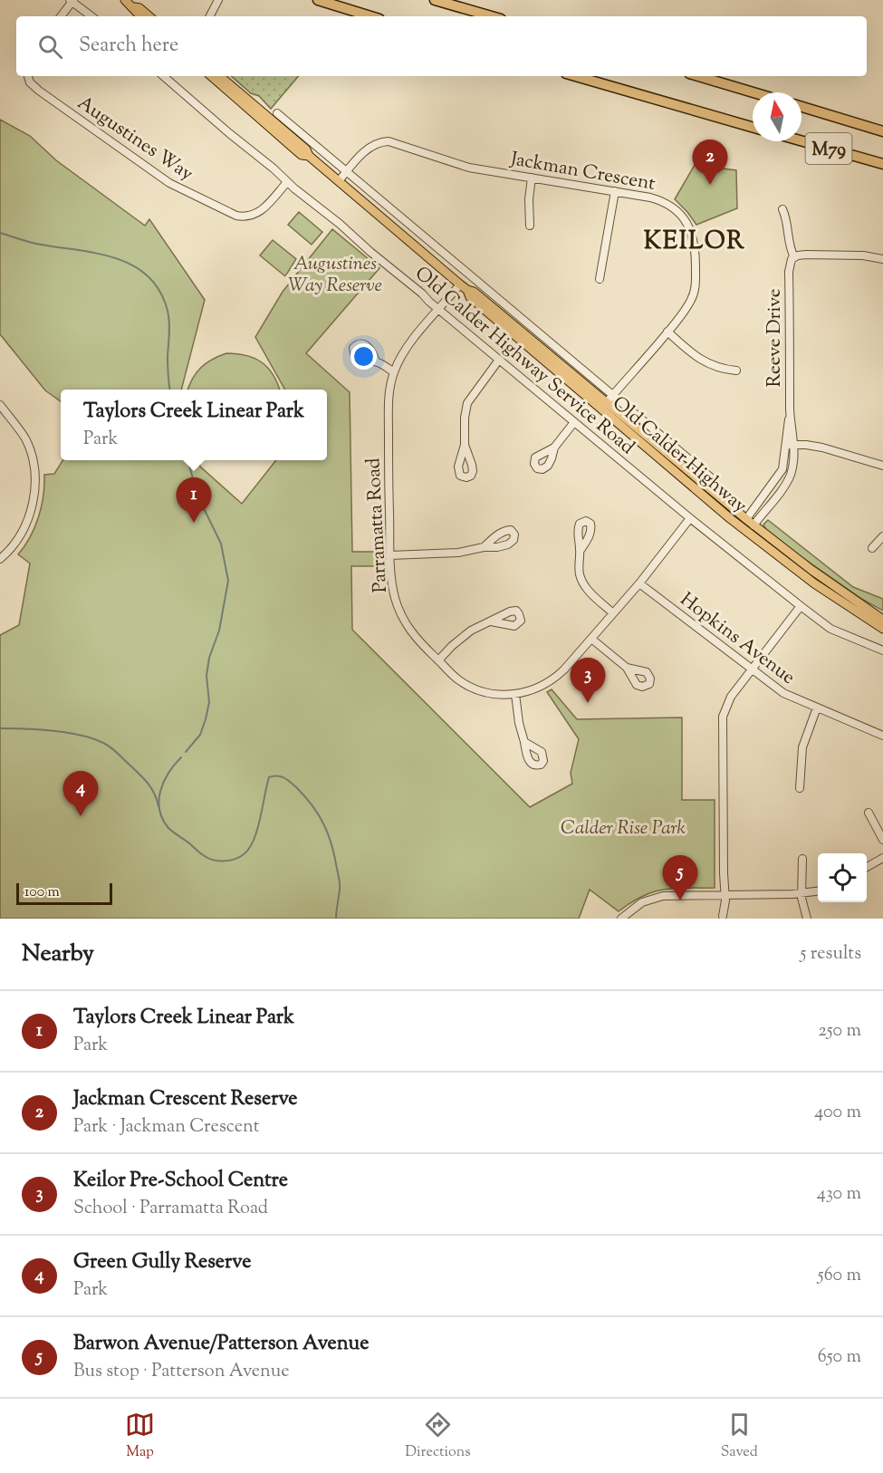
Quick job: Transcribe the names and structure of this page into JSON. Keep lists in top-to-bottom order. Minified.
{"streets":{"highway":["M79"],"main road":["Old Calder Highway"],"street":["Augustines Way","Jackman Crescent","Reeve Drive","Old Calder Highway Service Road","Parramatta Road","Hopkins Avenue"]},"crossings":[["Augustines Way","Old Calder Highway Service Road"],["Jackman Crescent","Old Calder Highway Service Road"],["Jackman Crescent","Old Calder Highway"],["Reeve Drive","Old Calder Highway"],["Old Calder Highway Service Road","Parramatta Road"],["Old Calder Highway","Parramatta Road"],["Parramatta Road","Hopkins Avenue"]],"districts":["KEILOR"],"parks":["Augustines Way Reserve","Calder Rise Park"],"scale_bar":"100 m","north":"top","page":{"search":"Search here","pins":["2","1","3","4","5"],"popup":["Taylors Creek Linear Park","Park"],"scale":"100 m","heading":["Nearby","5 results"],"list":[{"mark":"1","name":"Taylors Creek Linear Park","note":"Park","value":"250 m"},{"mark":"2","name":"Jackman Crescent Reserve","note":"Park · Jackman Crescent","value":"400 m"},{"mark":"3","name":"Keilor Pre-School Centre","note":"School · Parramatta Road","value":"430 m"},{"mark":"4","name":"Green Gully Reserve","note":"Park","value":"560 m"},{"mark":"5","name":"Barwon Avenue/Patterson Avenue","note":"Bus stop · Patterson Avenue","value":"650 m"}],"nav":["Map","Directions","Saved"]}}
